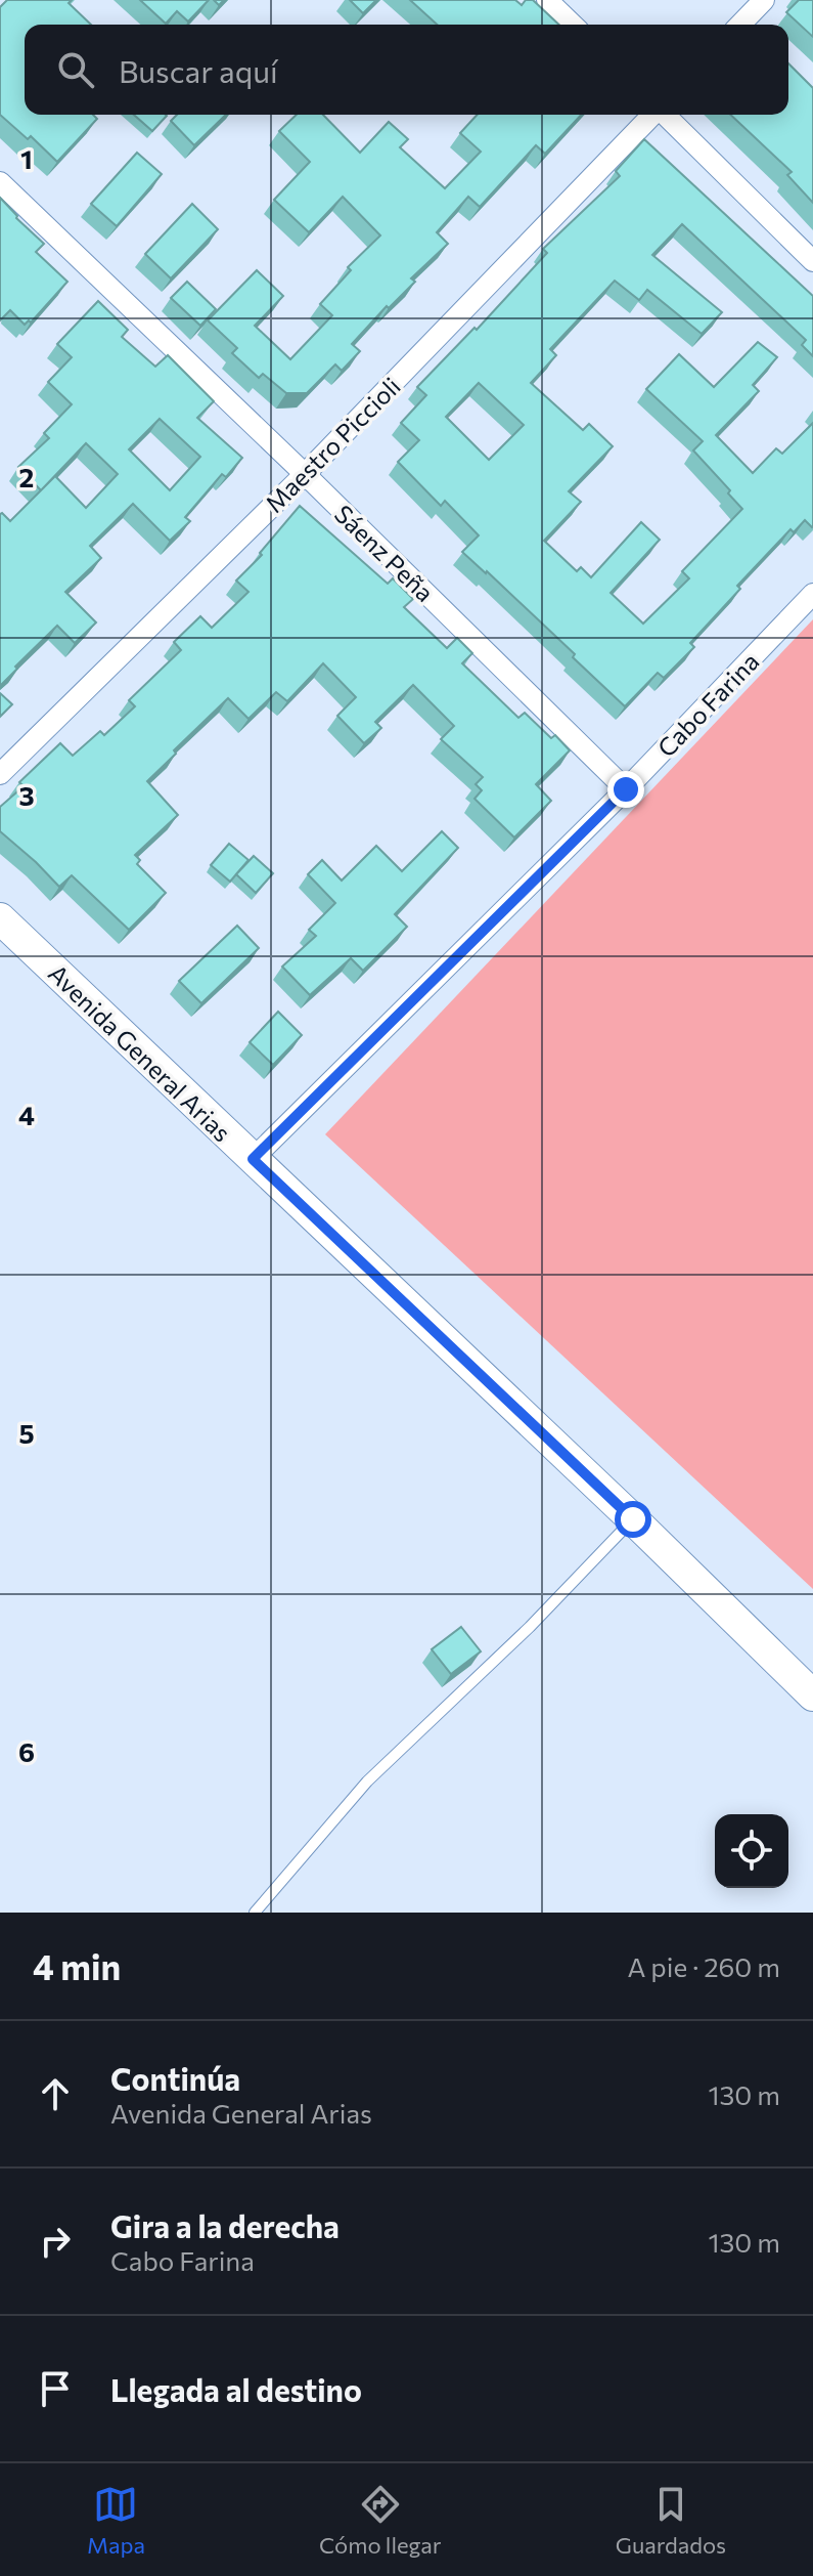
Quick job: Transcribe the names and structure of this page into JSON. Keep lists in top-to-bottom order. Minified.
{"streets":{"main road":["Avenida General Arias"],"street":["Maestro Piccioli","Sáenz Peña","Cabo Farina"]},"crossings":[["Maestro Piccioli","Sáenz Peña"],["Sáenz Peña","Cabo Farina"],["Cabo Farina","Avenida General Arias"]],"page":{"search":"Buscar aquí","heading":["4 min","A pie · 260 m"],"list":[["Continúa","Avenida General Arias","130 m"],["Gira a la derecha","Cabo Farina","130 m"],"Llegada al destino"],"nav":["Mapa","Cómo llegar","Guardados"]},"grid":{"rows":["1","2","3","4","5","6"]}}
